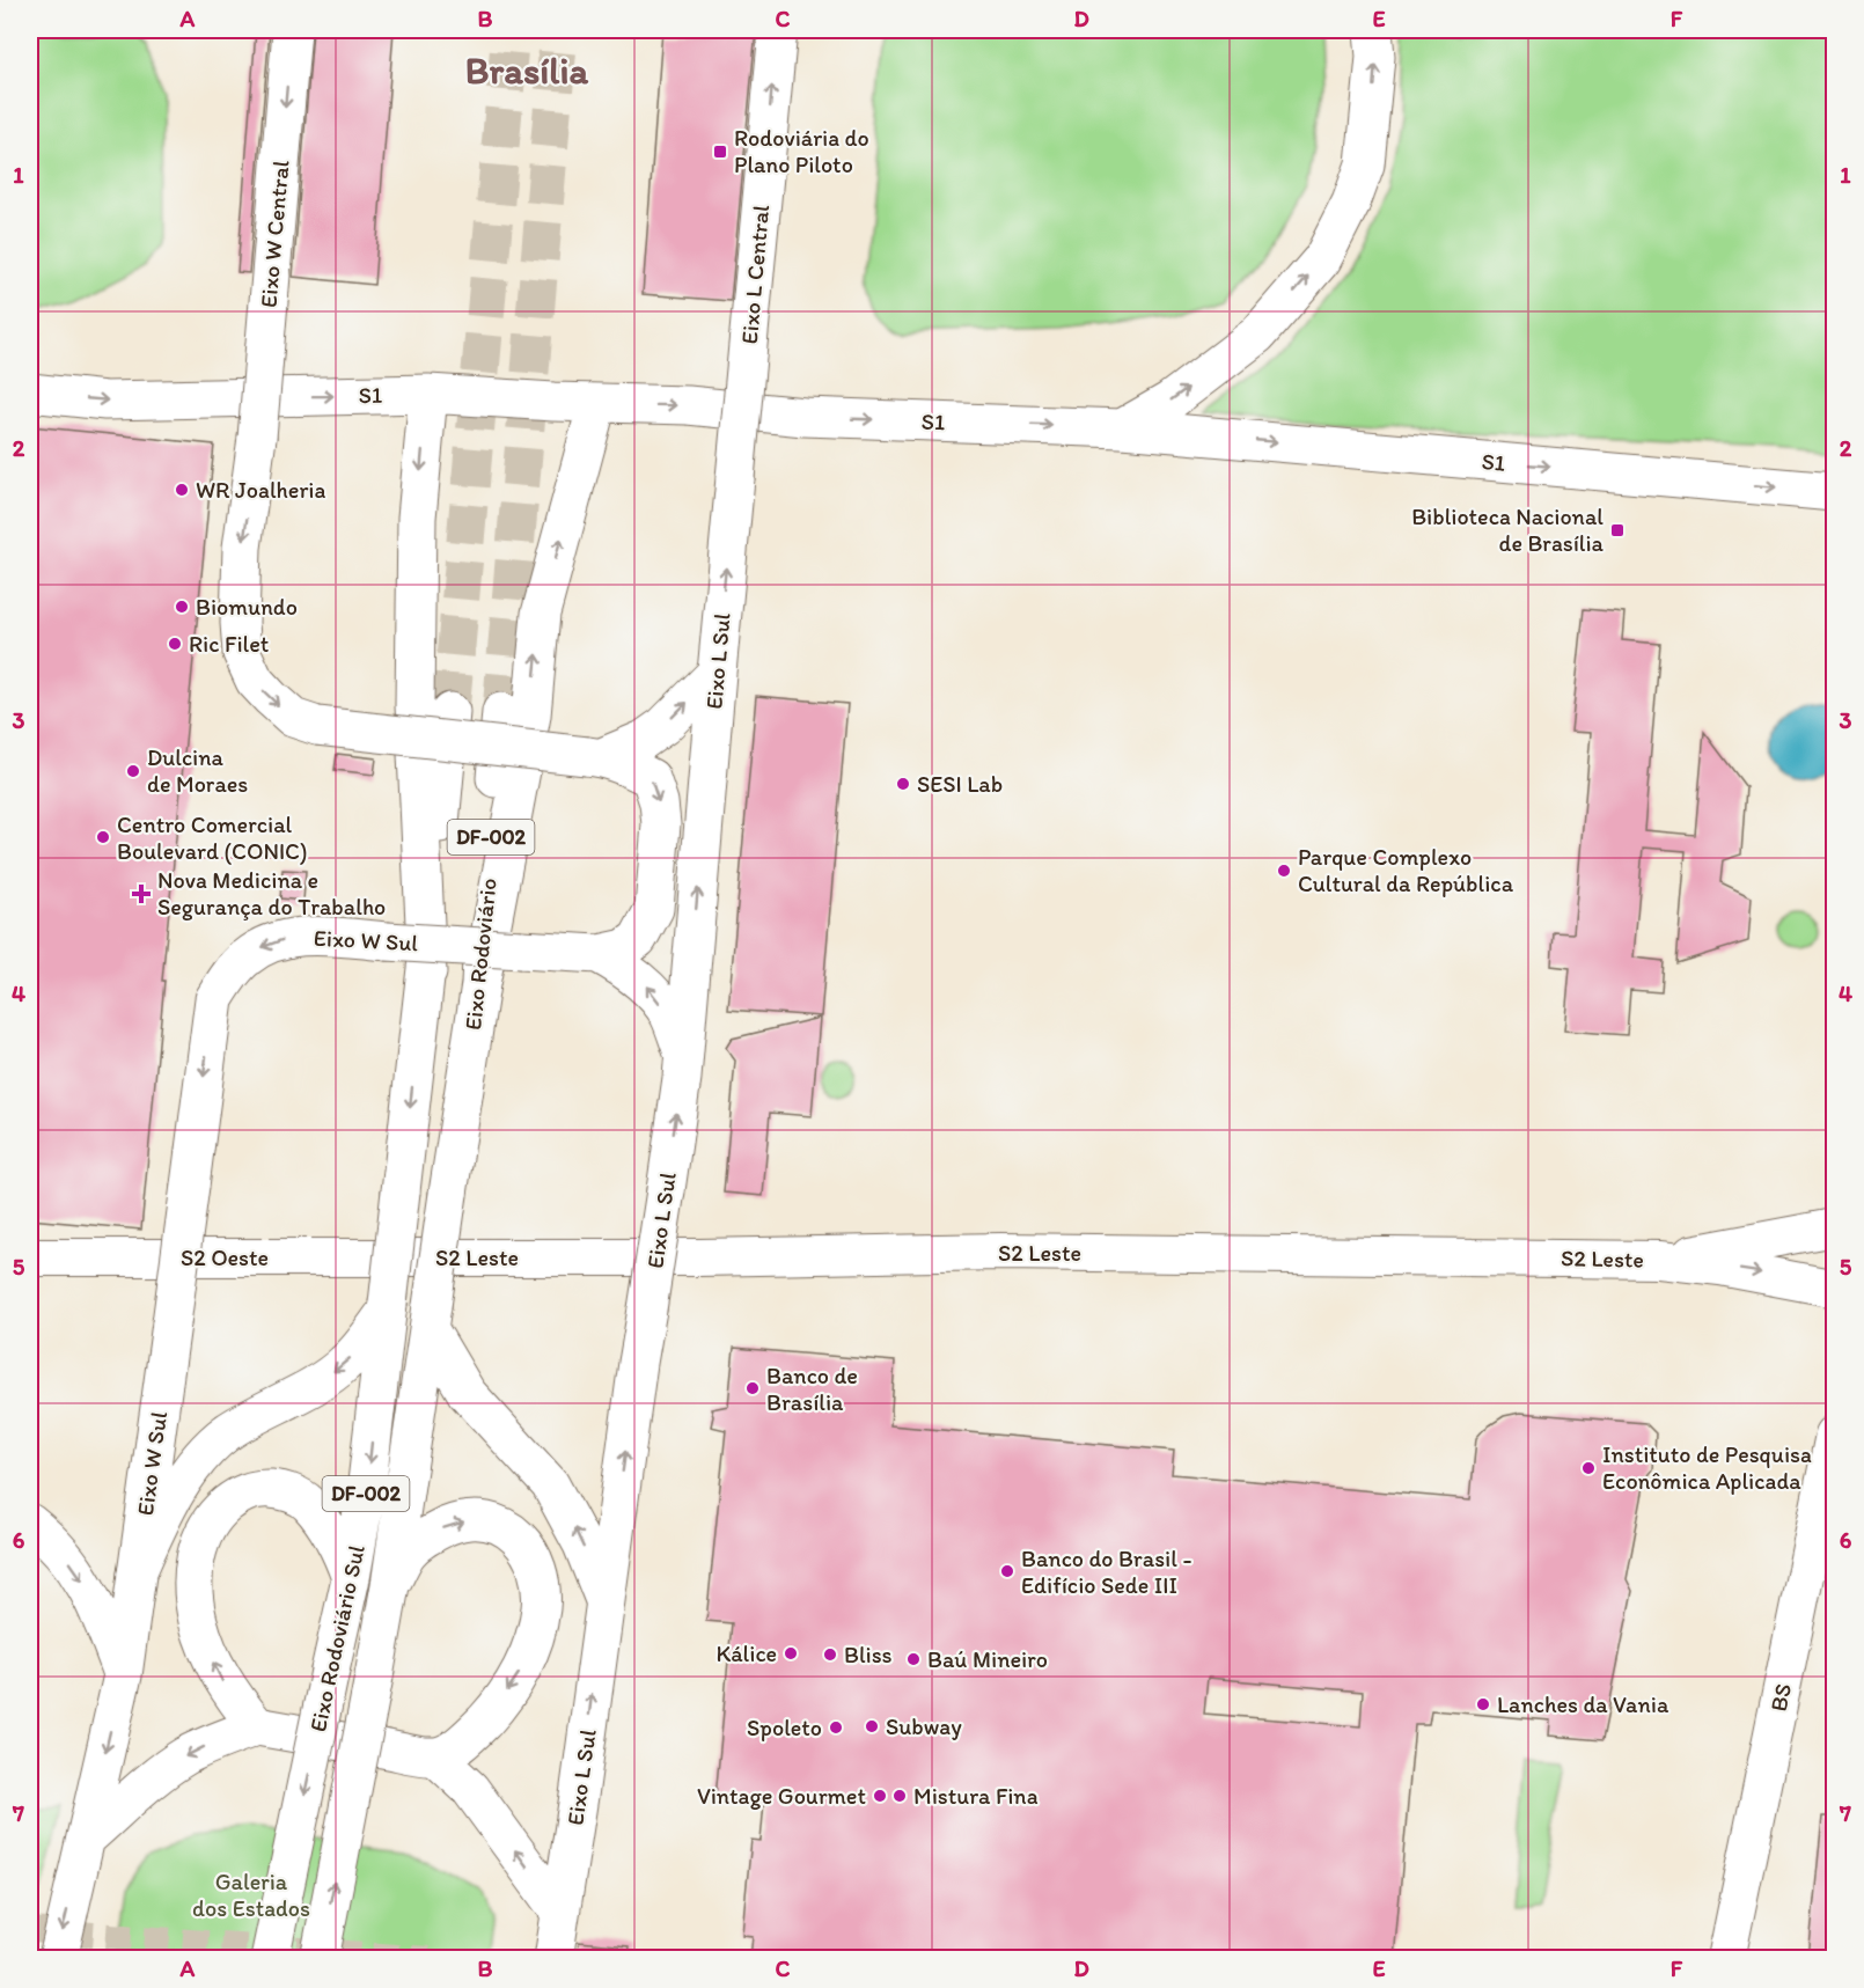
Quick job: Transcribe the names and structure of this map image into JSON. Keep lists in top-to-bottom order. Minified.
{"streets":{"main road":["Eixo W Central","Eixo L Central","S1","Eixo L Sul","DF-002","Eixo W Sul","Eixo Rodoviário","S2 Leste","S2 Oeste","Eixo Rodoviário Sul","BS"]},"crossings":[["Eixo W Central","Eixo W Sul"],["Eixo L Central","Eixo L Sul"],["DF-002","Eixo Rodoviário Sul"],["Eixo Rodoviário","Eixo Rodoviário Sul"],["S2 Leste","S2 Oeste"]],"one_way":["Eixo L Central","S1"],"districts":["Brasília"],"parks":["Galeria dos Estados"],"places":{"transit":["Rodoviária do Plano Piloto","Biblioteca Nacional de Brasília"],"other":["WR Joalheria","Biomundo","Ric Filet","Dulcina de Moraes","SESI Lab","Centro Comercial Boulevard (CONIC)","Parque Complexo Cultural da República","Banco de Brasília","Instituto de Pesquisa Econômica Aplicada","Banco do Brasil - Edifício Sede III","Kálice","Bliss","Baú Mineiro","Lanches da Vania","Subway","Spoleto","Vintage Gourmet","Mistura Fina"],"health":["Nova Medicina e Segurança do Trabalho"]},"grid":{"columns":["A","B","C","D","E","F"],"rows":["1","2","3","4","5","6","7"]}}
